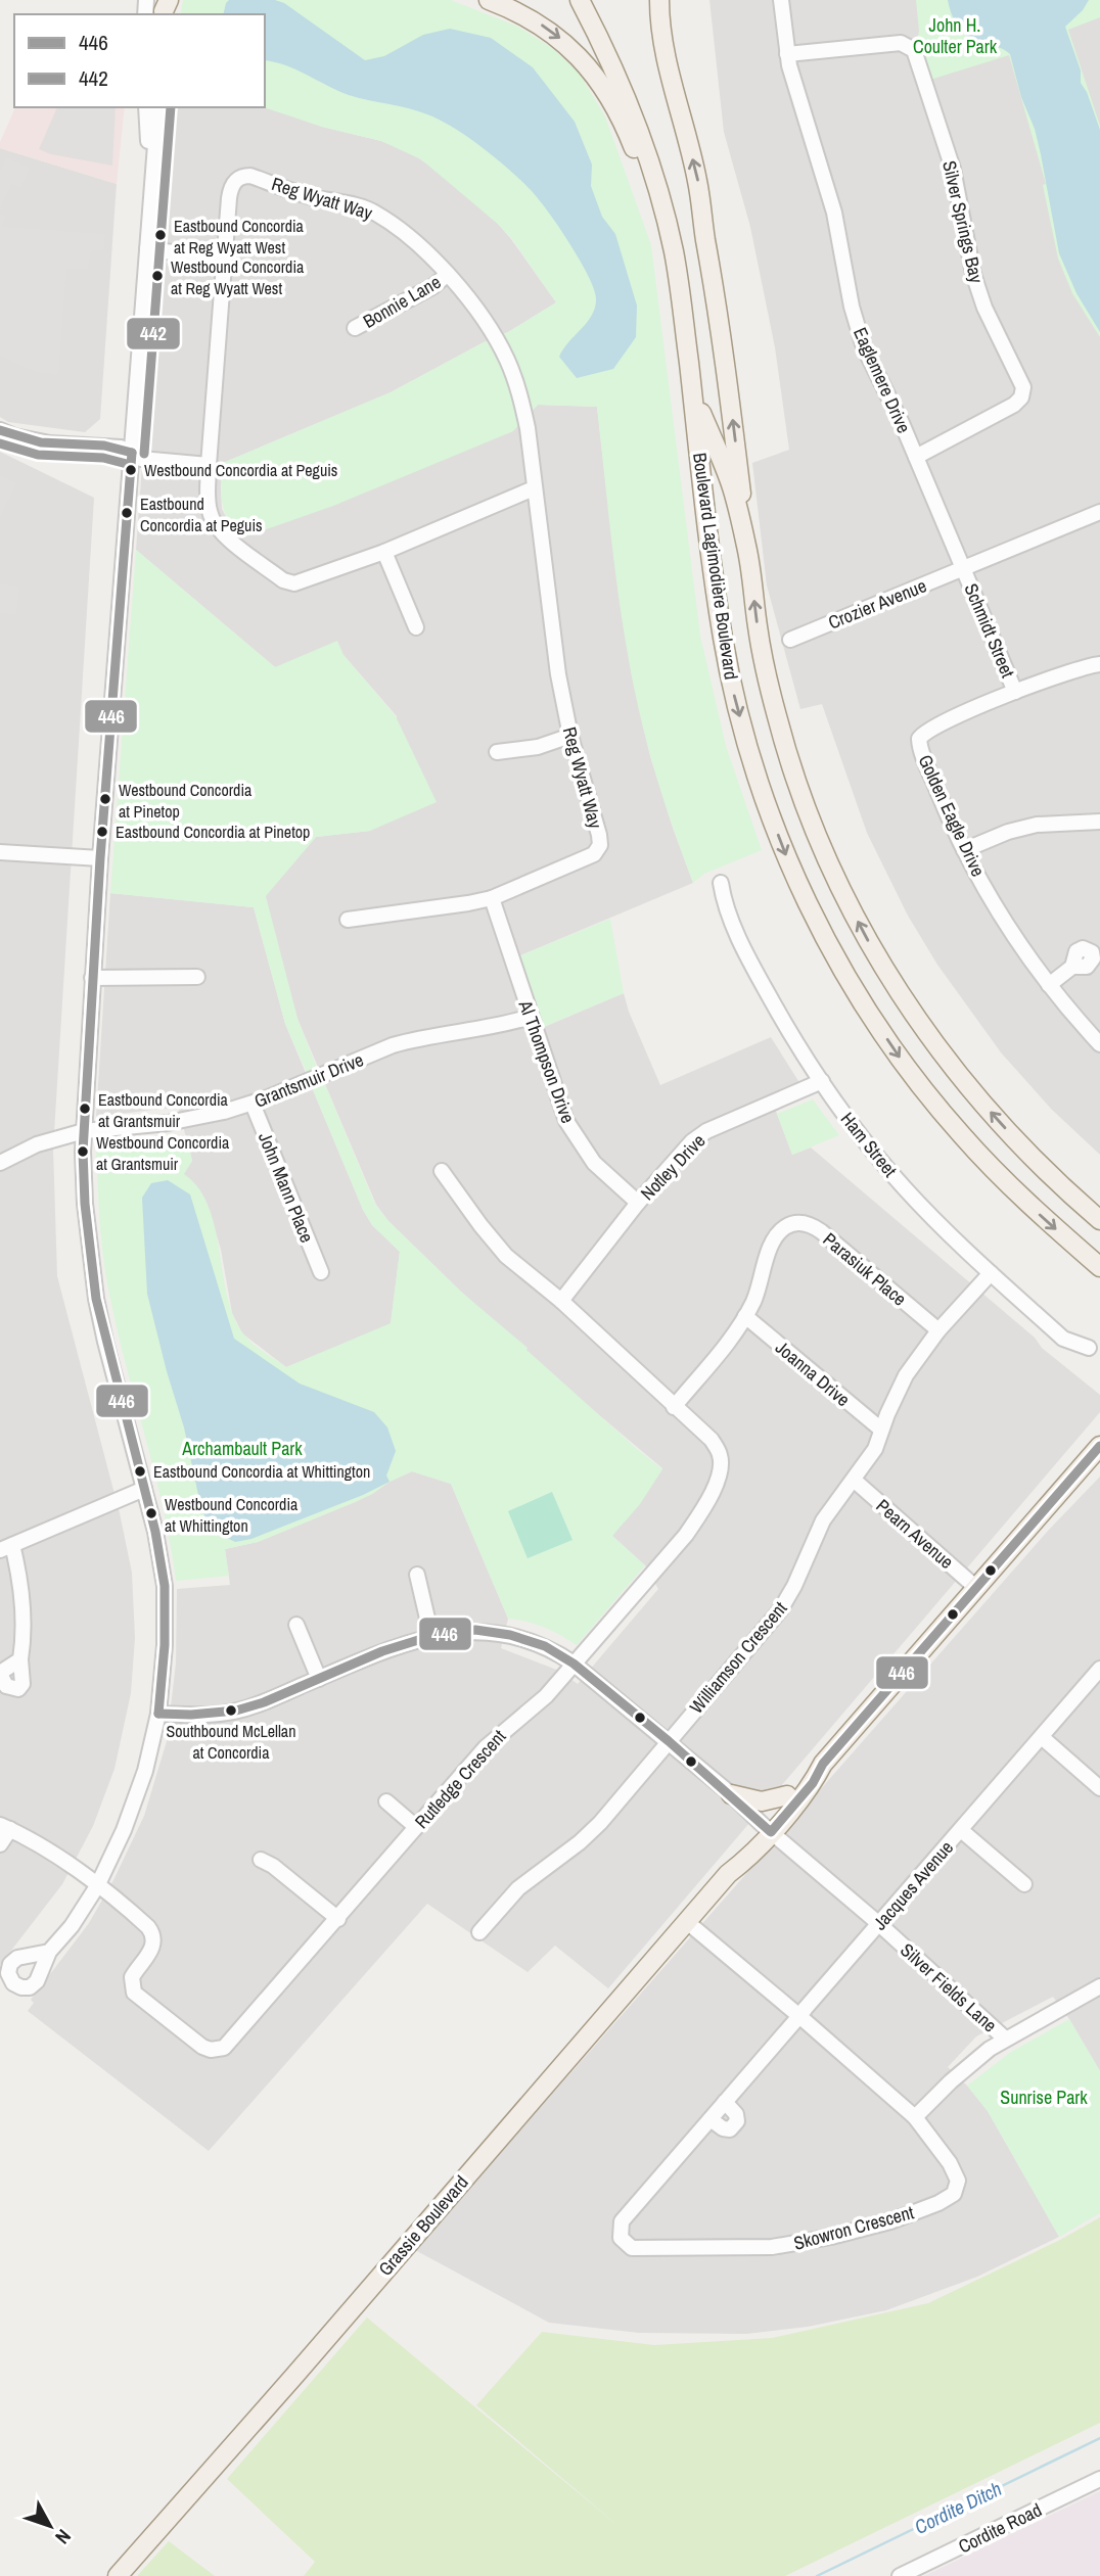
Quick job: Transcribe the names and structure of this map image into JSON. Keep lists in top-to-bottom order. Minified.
{"streets":{"main road":["Boulevard Lagimodière Boulevard","Grassie Boulevard"],"street":["Reg Wyatt Way","Silver Springs Bay","Bonnie Lane","Eaglemere Drive","Crozier Avenue","Schmidt Street","Golden Eagle Drive","Al Thompson Drive","Grantsmuir Drive","Ham Street","Notley Drive","John Mann Place","Parasiuk Place","Joanna Drive","Pearn Avenue","Williamson Crescent","Rutledge Crescent","Jacques Avenue","Silver Fields Lane","Skowron Crescent","Cordite Road"]},"crossings":[["Reg Wyatt Way","Bonnie Lane"],["Reg Wyatt Way","Al Thompson Drive"],["Silver Springs Bay","Eaglemere Drive"],["Eaglemere Drive","Crozier Avenue"],["Eaglemere Drive","Schmidt Street"],["Crozier Avenue","Schmidt Street"],["Schmidt Street","Golden Eagle Drive"],["Al Thompson Drive","Grantsmuir Drive"],["Al Thompson Drive","Notley Drive"],["Grantsmuir Drive","John Mann Place"],["Ham Street","Notley Drive"],["Ham Street","Williamson Crescent"],["Notley Drive","Rutledge Crescent"],["Parasiuk Place","Joanna Drive"],["Parasiuk Place","Williamson Crescent"],["Parasiuk Place","Rutledge Crescent"],["Joanna Drive","Williamson Crescent"],["Pearn Avenue","Williamson Crescent"],["Pearn Avenue","Grassie Boulevard"],["Williamson Crescent","Silver Fields Lane"],["Rutledge Crescent","Silver Fields Lane"],["Jacques Avenue","Silver Fields Lane"],["Jacques Avenue","Skowron Crescent"],["Silver Fields Lane","Grassie Boulevard"],["Grassie Boulevard","Skowron Crescent"]],"water":["Cordite Ditch"],"parks":["John H. Coulter Park","Archambault Park","Sunrise Park"],"places":["Eastbound Concordia at Reg Wyatt West","Westbound Concordia at Reg Wyatt West","Westbound Concordia at Peguis","Eastbound Concordia at Peguis","Westbound Concordia at Pinetop","Eastbound Concordia at Pinetop","Eastbound Concordia at Grantsmuir","Westbound Concordia at Grantsmuir","Eastbound Concordia at Whittington","Westbound Concordia at Whittington","Southbound McLellan at Concordia"],"lines":["transit line 442","transit line 446"],"legend":["446","442"],"north":"bottom right"}
